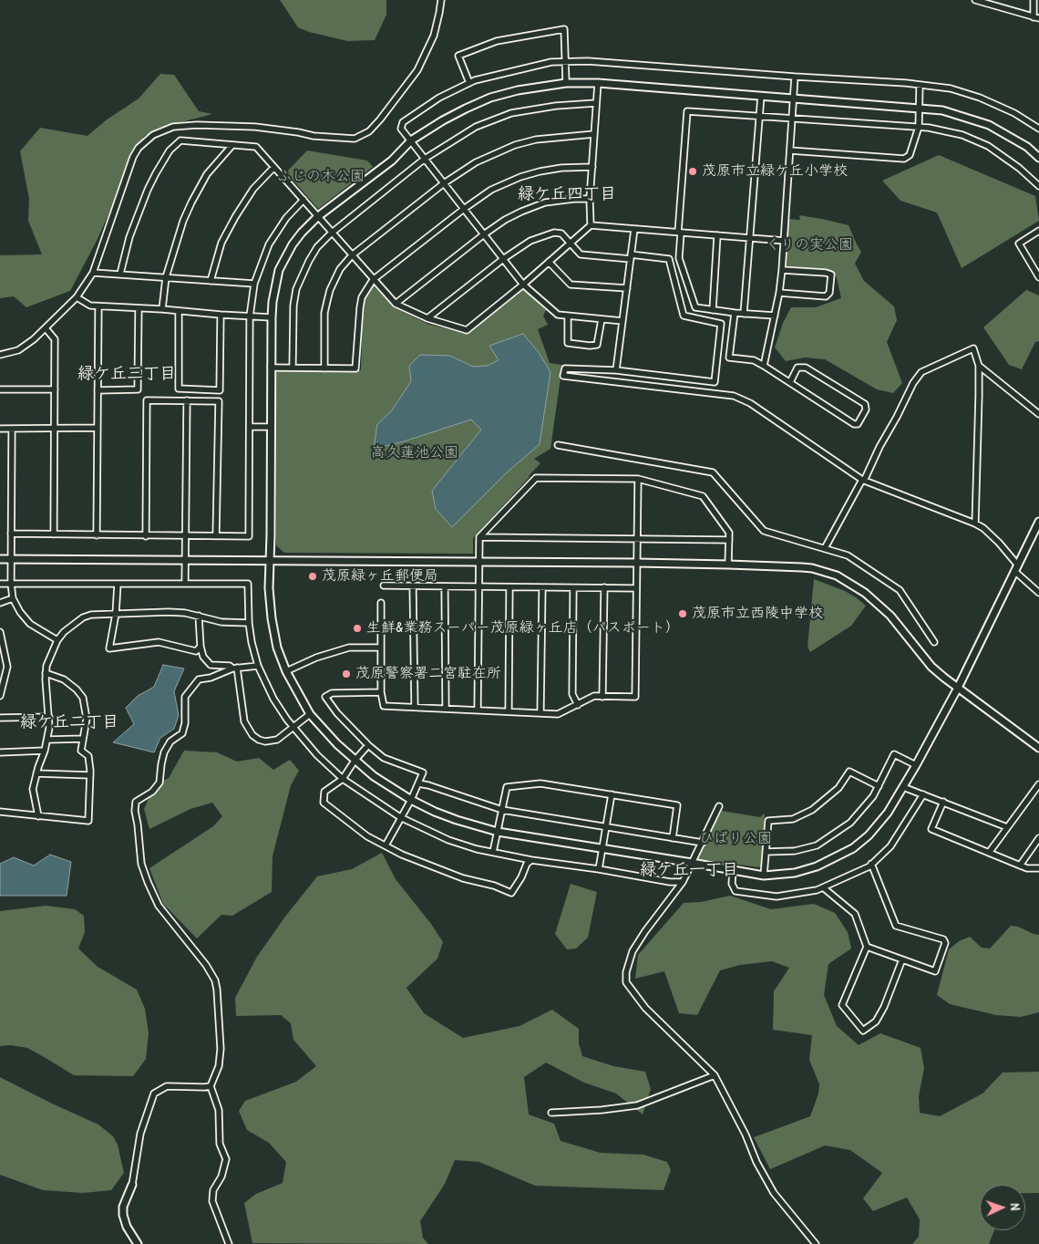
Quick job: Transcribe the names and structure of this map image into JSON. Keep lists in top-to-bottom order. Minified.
{"districts":["緑ケ丘四丁目","緑ケ丘三丁目","緑ケ丘二丁目","緑ケ丘一丁目"],"parks":["ふじの木公園","くりの実公園","高久蓮池公園","ひばり公園"],"places":["茂原市立緑ケ丘小学校","茂原緑ヶ丘郵便局","茂原市立西陵中学校","生鮮&業務スーパー茂原緑ヶ丘店（パスポート）","茂原警察署二宮駐在所"],"north":"right"}
